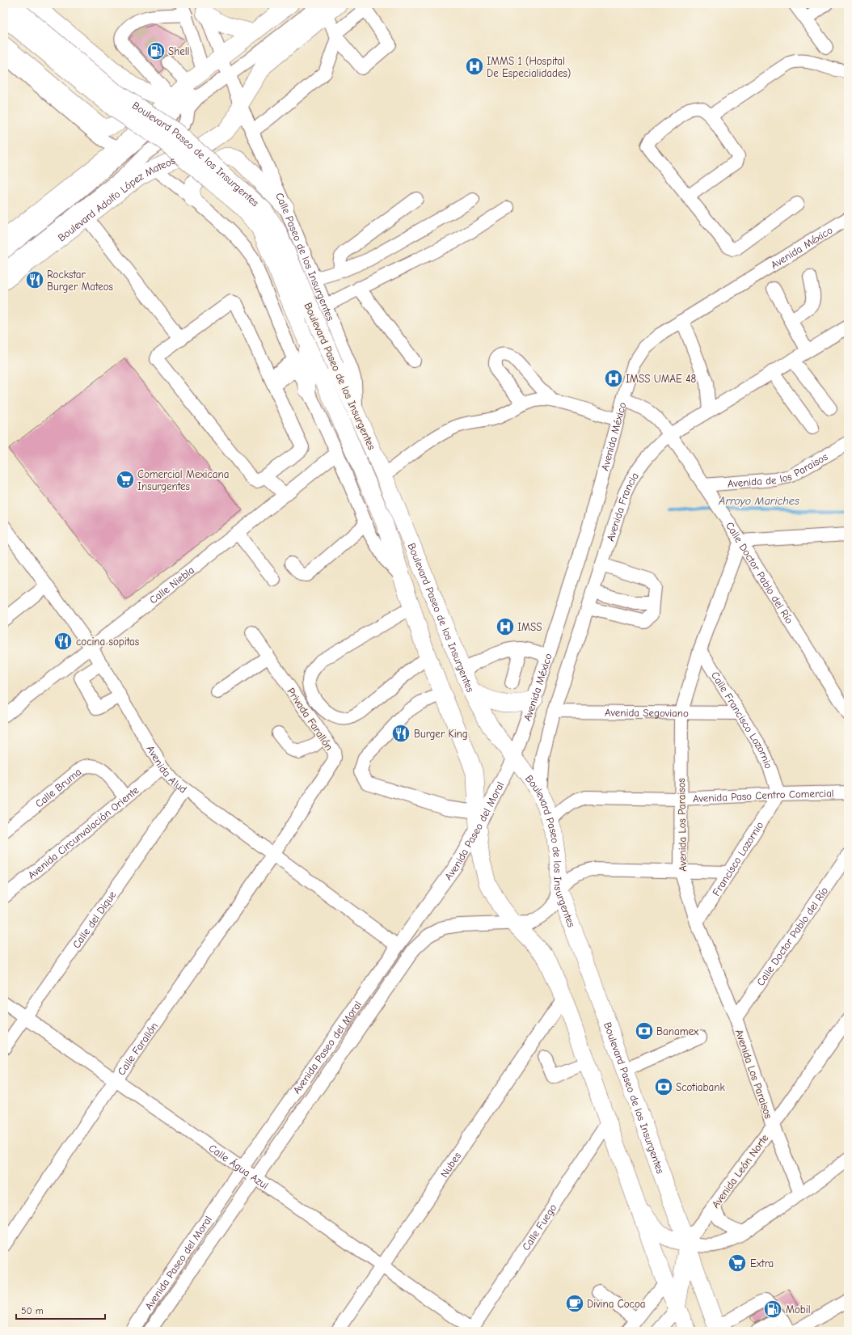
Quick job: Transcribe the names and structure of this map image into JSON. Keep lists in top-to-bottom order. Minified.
{"streets":{"main road":["Boulevard Paseo de los Insurgentes","Boulevard Adolfo López Mateos"],"street":["Avenida México","Calle Paseo de los Insurgentes","Avenida de los Paraisos","Avenida Francia","Calle Doctor Pablo del Río","Calle Niebla","Avenida Segoviano","Privada Farallón","Calle Francisco Lozornio","Avenida Alud","Calle Bruma","Avenida Paso Centro Comercial","Avenida Los Paraisos","Avenida Paseo del Moral","Avenida Circunvalación Oriente","Francisco Lozornio","Calle del Dique","Calle Farallón","Nubes","Calle Água Azul","Avenida León Norte","Calle Fuego"]},"crossings":[["Boulevard Paseo de los Insurgentes","Avenida México"],["Boulevard Paseo de los Insurgentes","Calle Paseo de los Insurgentes"],["Boulevard Paseo de los Insurgentes","Avenida Francia"],["Boulevard Paseo de los Insurgentes","Avenida Paso Centro Comercial"],["Boulevard Paseo de los Insurgentes","Avenida Paseo del Moral"],["Boulevard Paseo de los Insurgentes","Nubes"],["Boulevard Paseo de los Insurgentes","Avenida León Norte"],["Boulevard Paseo de los Insurgentes","Calle Fuego"],["Boulevard Adolfo López Mateos","Calle Paseo de los Insurgentes"],["Avenida México","Calle Doctor Pablo del Río"],["Avenida México","Avenida Paseo del Moral"],["Avenida de los Paraisos","Calle Doctor Pablo del Río"],["Avenida Francia","Calle Doctor Pablo del Río"],["Avenida Francia","Avenida Segoviano"],["Calle Doctor Pablo del Río","Avenida Los Paraisos"],["Calle Niebla","Avenida Alud"],["Avenida Segoviano","Calle Francisco Lozornio"],["Avenida Segoviano","Avenida Los Paraisos"],["Privada Farallón","Avenida Alud"],["Privada Farallón","Calle Farallón"],["Calle Francisco Lozornio","Avenida Paso Centro Comercial"],["Calle Francisco Lozornio","Avenida Los Paraisos"],["Calle Francisco Lozornio","Francisco Lozornio"],["Avenida Alud","Avenida Paseo del Moral"],["Avenida Alud","Avenida Circunvalación Oriente"],["Avenida Alud","Calle del Dique"],["Avenida Alud","Calle Farallón"],["Calle Bruma","Avenida Circunvalación Oriente"],["Avenida Paso Centro Comercial","Avenida Los Paraisos"],["Avenida Paso Centro Comercial","Francisco Lozornio"],["Avenida Los Paraisos","Francisco Lozornio"],["Avenida Los Paraisos","Avenida León Norte"],["Avenida Paseo del Moral","Calle Água Azul"],["Calle del Dique","Calle Água Azul"],["Calle Farallón","Calle Água Azul"],["Nubes","Calle Água Azul"],["Calle Água Azul","Calle Fuego"]],"water":["Arroyo Mariches"],"places":{"fuel station":["Shell","Mobil"],"hospital":["IMMS 1 (Hospital De Especialidades)","IMSS UMAE 48","IMSS"],"restaurant":["Rockstar Burger Mateos","cocina sopitas","Burger King"],"supermarket":["Comercial Mexicana Insurgentes","Extra"],"bank":["Banamex","Scotiabank"],"cafe":["Divina Cocoa"]},"scale_bar":"50 m"}
